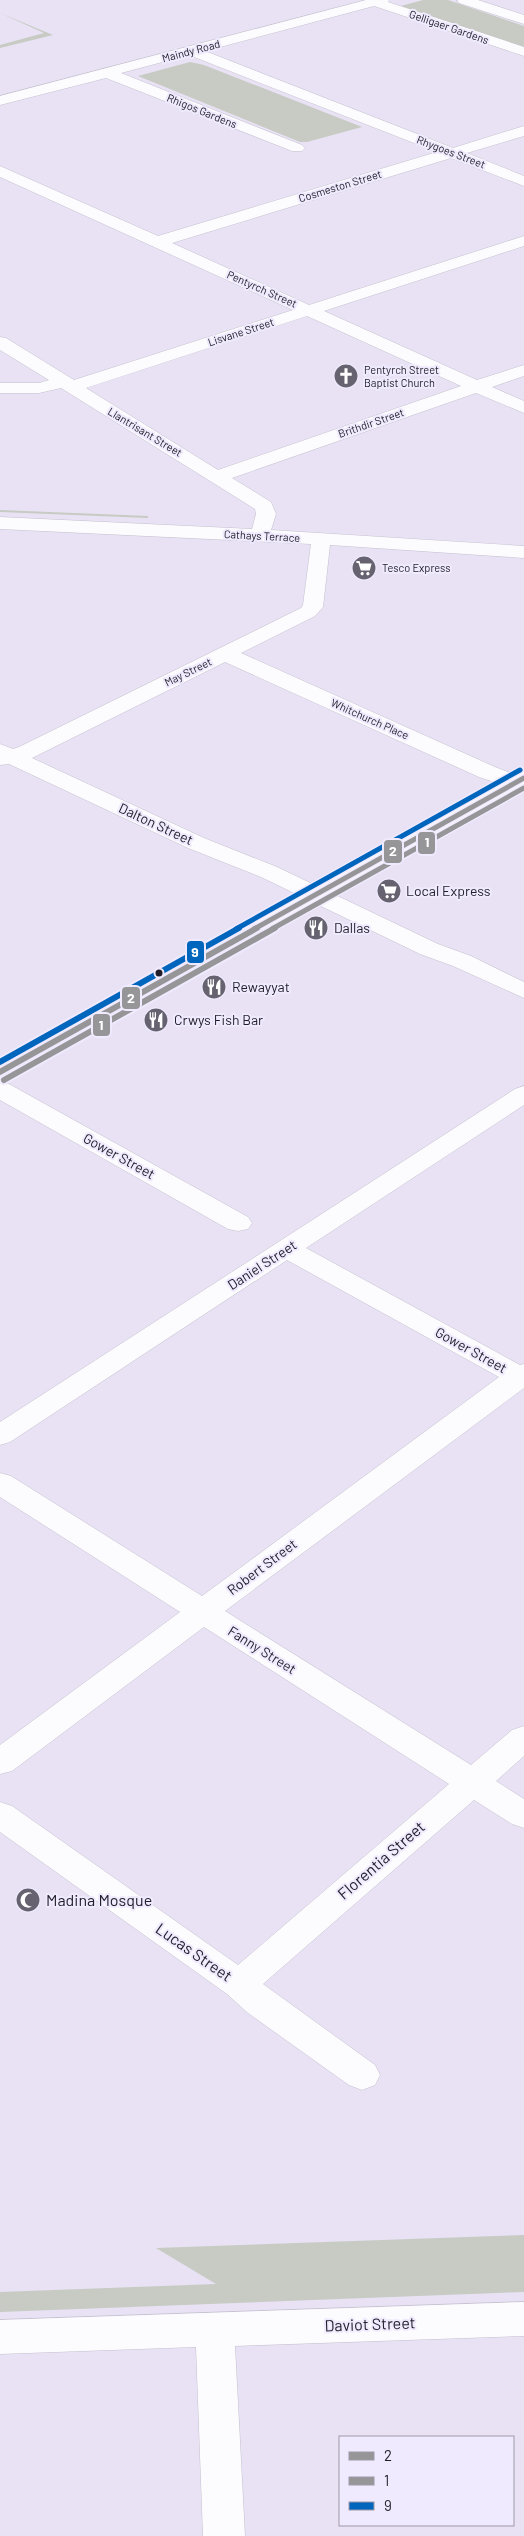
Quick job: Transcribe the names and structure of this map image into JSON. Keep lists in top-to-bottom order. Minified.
{"streets":{"street":["Gelligaer Gardens","Maindy Road","Rhigos Gardens","Rhygoes Street","Cosmeston Street","Pentyrch Street","Lisvane Street","Brithdir Street","Llantrisant Street","Cathays Terrace","May Street","Whitchurch Place","Dalton Street","Gower Street","Daniel Street","Robert Street","Fanny Street","Florentia Street","Lucas Street","Daviot Street"]},"crossings":[["Gelligaer Gardens","Maindy Road"],["Maindy Road","Rhigos Gardens"],["Maindy Road","Rhygoes Street"],["Rhygoes Street","Cosmeston Street"],["Cosmeston Street","Pentyrch Street"],["Pentyrch Street","Lisvane Street"],["Pentyrch Street","Brithdir Street"],["Lisvane Street","Llantrisant Street"],["Brithdir Street","Llantrisant Street"],["Llantrisant Street","Cathays Terrace"],["Cathays Terrace","May Street"],["May Street","Whitchurch Place"],["May Street","Dalton Street"],["Gower Street","Daniel Street"],["Gower Street","Robert Street"],["Robert Street","Fanny Street"],["Fanny Street","Florentia Street"],["Florentia Street","Lucas Street"]],"places":{"church":["Pentyrch Street Baptist Church"],"supermarket":["Tesco Express","Local Express"],"restaurant":["Dallas","Rewayyat","Crwys Fish Bar"],"mosque":["Madina Mosque"]},"lines":["transit line 9","transit line 2","transit line 1"],"legend":["2","1","9"]}
